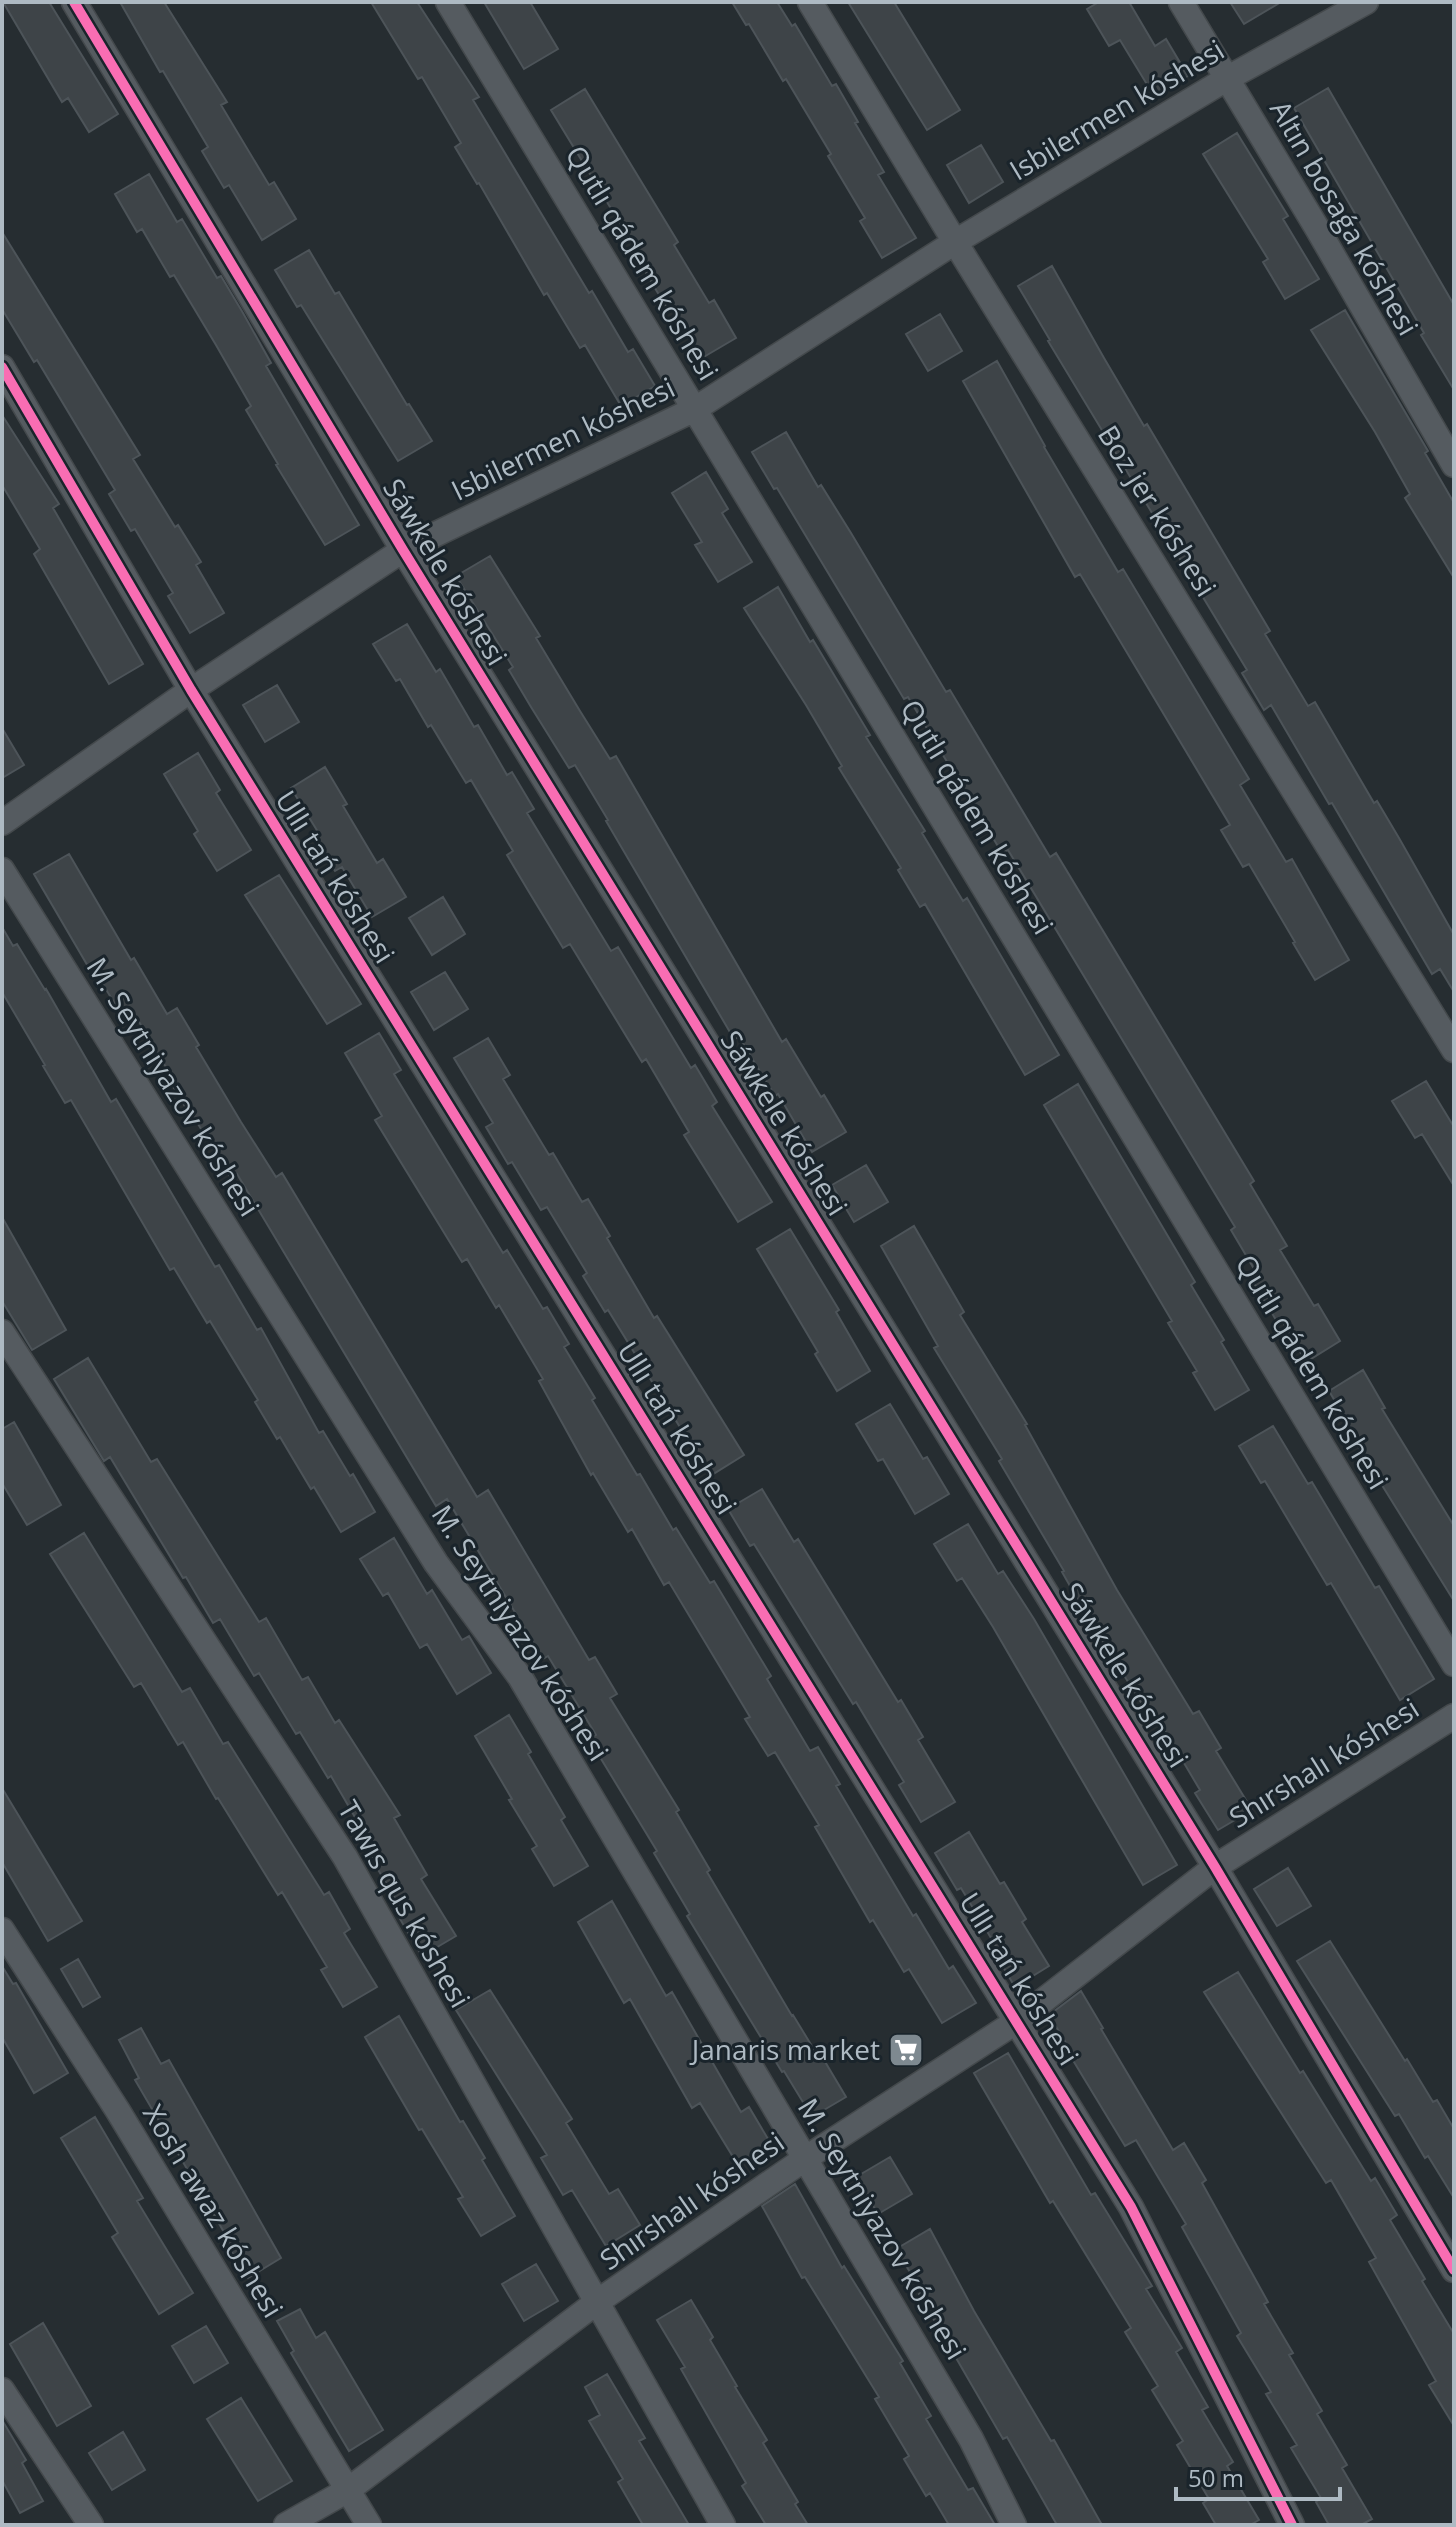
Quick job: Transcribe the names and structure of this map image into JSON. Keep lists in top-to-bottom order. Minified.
{"streets":{"street":["Isbilermen kóshesi","Altın bosaǵa kóshesi","Qutlı qádem kóshesi","Boz jer kóshesi","Sáwkele kóshesi","Ullı tań kóshesi","M. Seytniyazov kóshesi","Shırshalı kóshesi","Tawıs qus kóshesi","Xosh awaz kóshesi"]},"crossings":[["Isbilermen kóshesi","Altın bosaǵa kóshesi"],["Isbilermen kóshesi","Qutlı qádem kóshesi"],["Isbilermen kóshesi","Boz jer kóshesi"],["Isbilermen kóshesi","Sáwkele kóshesi"],["Isbilermen kóshesi","Ullı tań kóshesi"],["Sáwkele kóshesi","Shırshalı kóshesi"],["Ullı tań kóshesi","Shırshalı kóshesi"],["M. Seytniyazov kóshesi","Shırshalı kóshesi"],["Shırshalı kóshesi","Tawıs qus kóshesi"],["Shırshalı kóshesi","Xosh awaz kóshesi"]],"places":{"supermarket":["Janaris market"]},"scale_bar":"50 m"}
